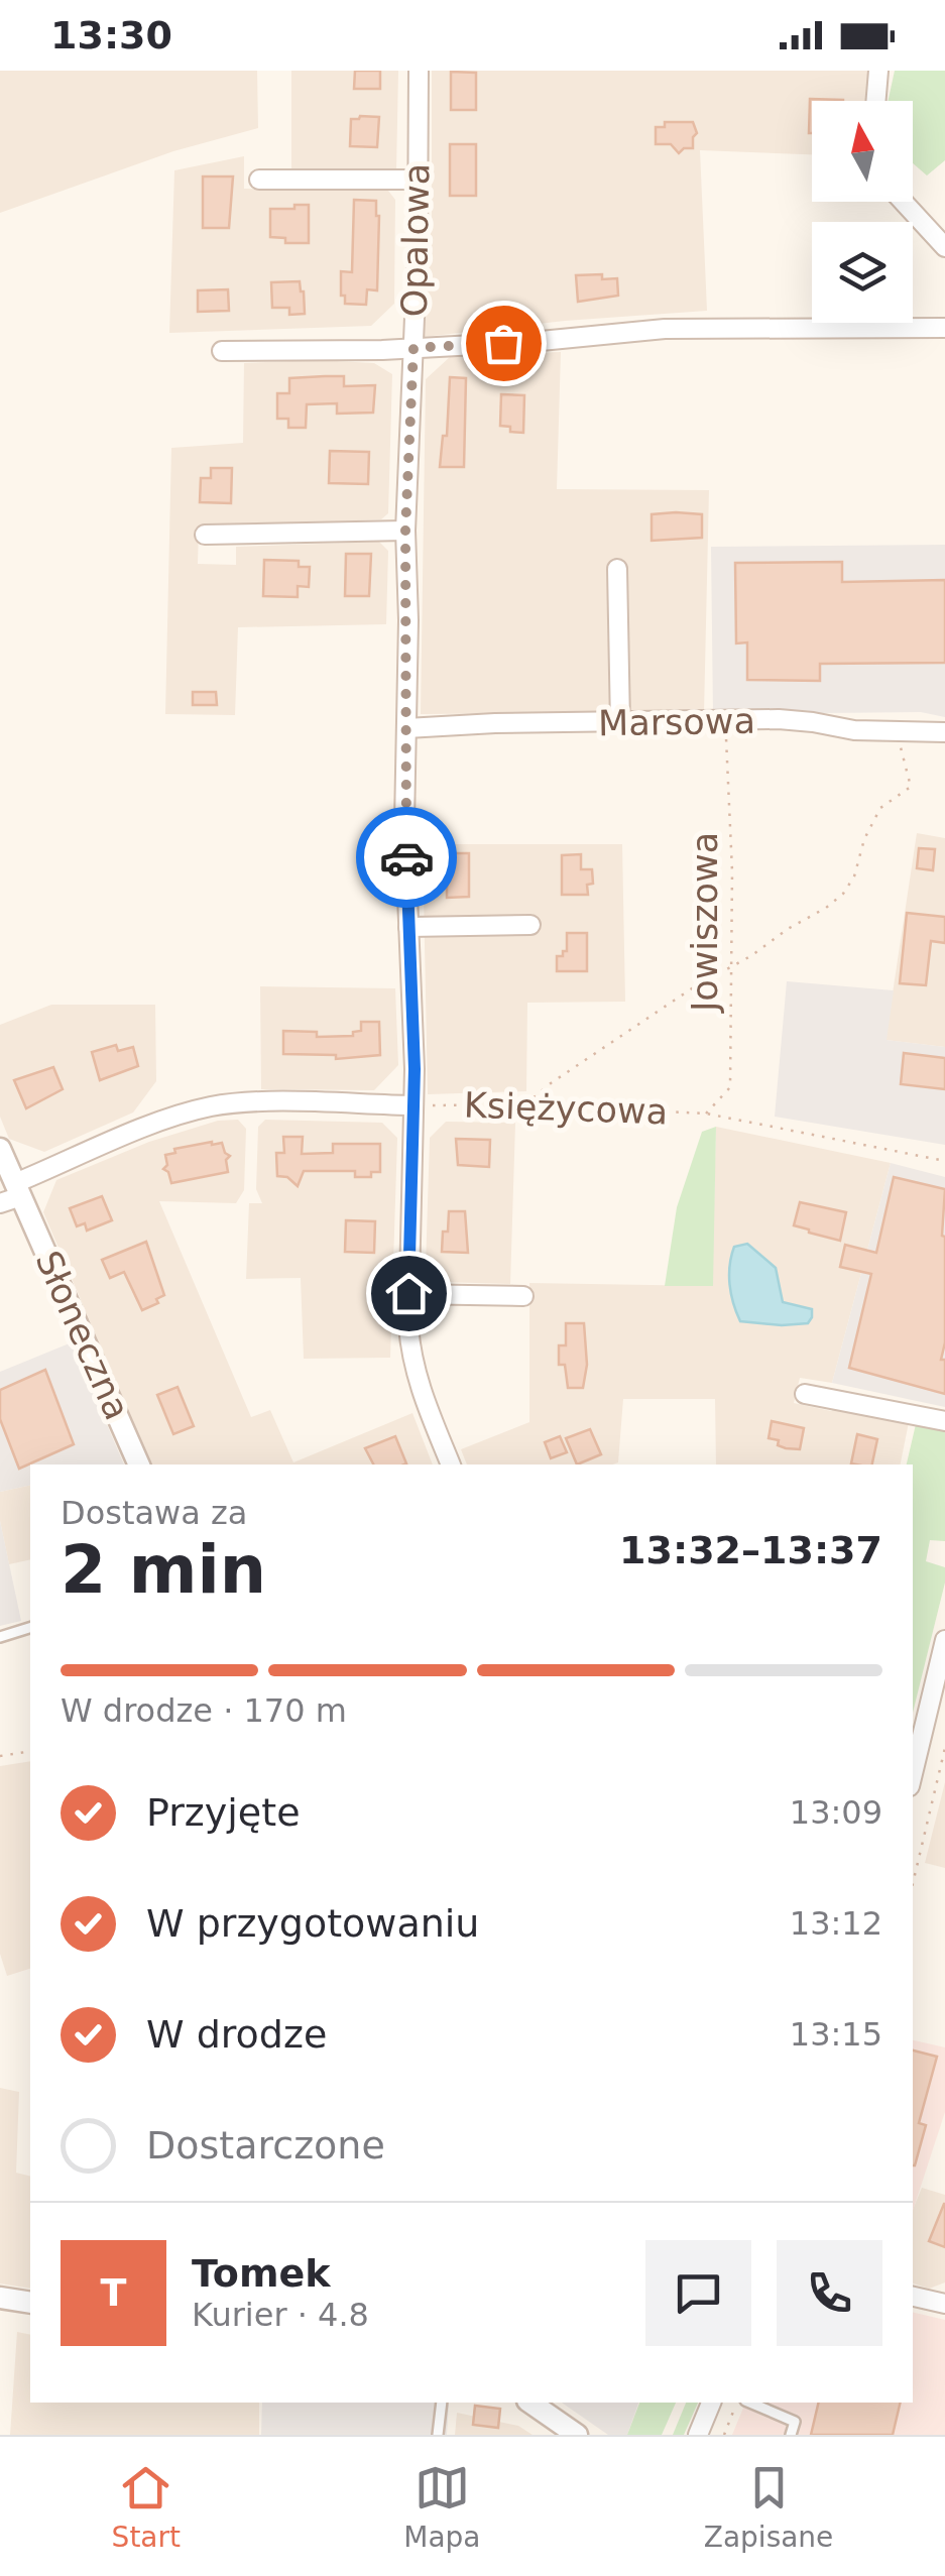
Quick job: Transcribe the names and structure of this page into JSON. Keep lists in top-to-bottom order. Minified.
{"streets":{"street":["Opalowa","Marsowa","Księżycowa","Słoneczna"],"path":["Jowiszowa"]},"crossings":[["Opalowa","Marsowa"],["Opalowa","Księżycowa"],["Marsowa","Jowiszowa"],["Jowiszowa","Księżycowa"],["Księżycowa","Słoneczna"]],"north":"top","page":{"status":"13:30","heading":["2 min","Dostawa za","13:32–13:37"],"panel":["Tomek","Kurier · 4.8"],"bar":"W drodze · 170 m","list":[["Przyjęte","13:09"],["W przygotowaniu","13:12"],["W drodze","13:15"],"Dostarczone"],"round":"T","tabs":["Start","Mapa","Zapisane"]}}
